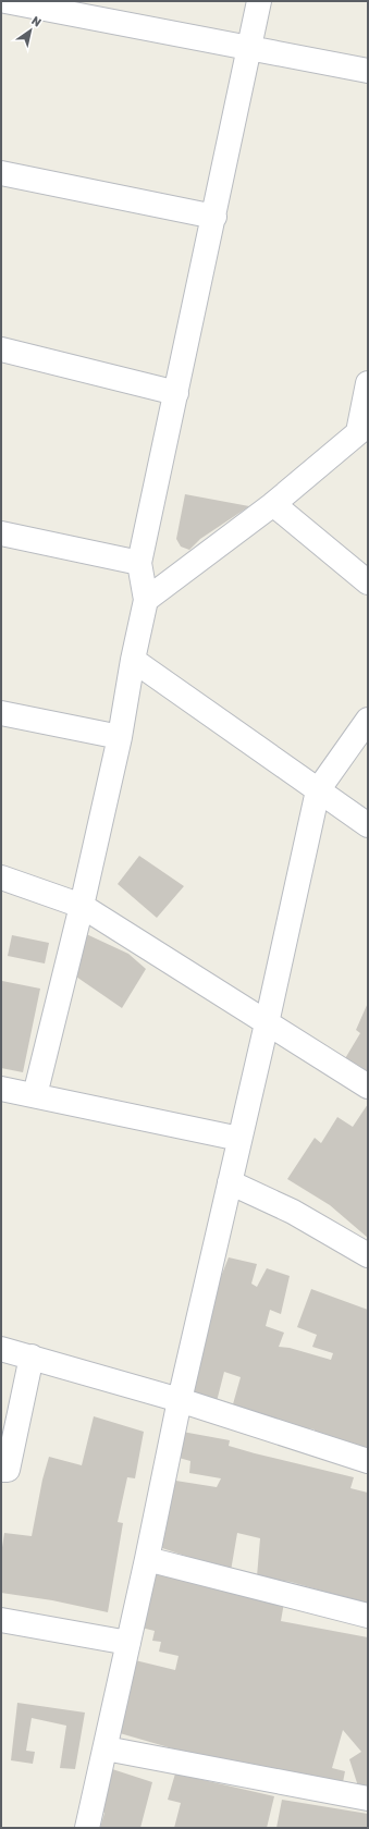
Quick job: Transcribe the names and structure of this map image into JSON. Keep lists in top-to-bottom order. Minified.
{"north":"top right"}
